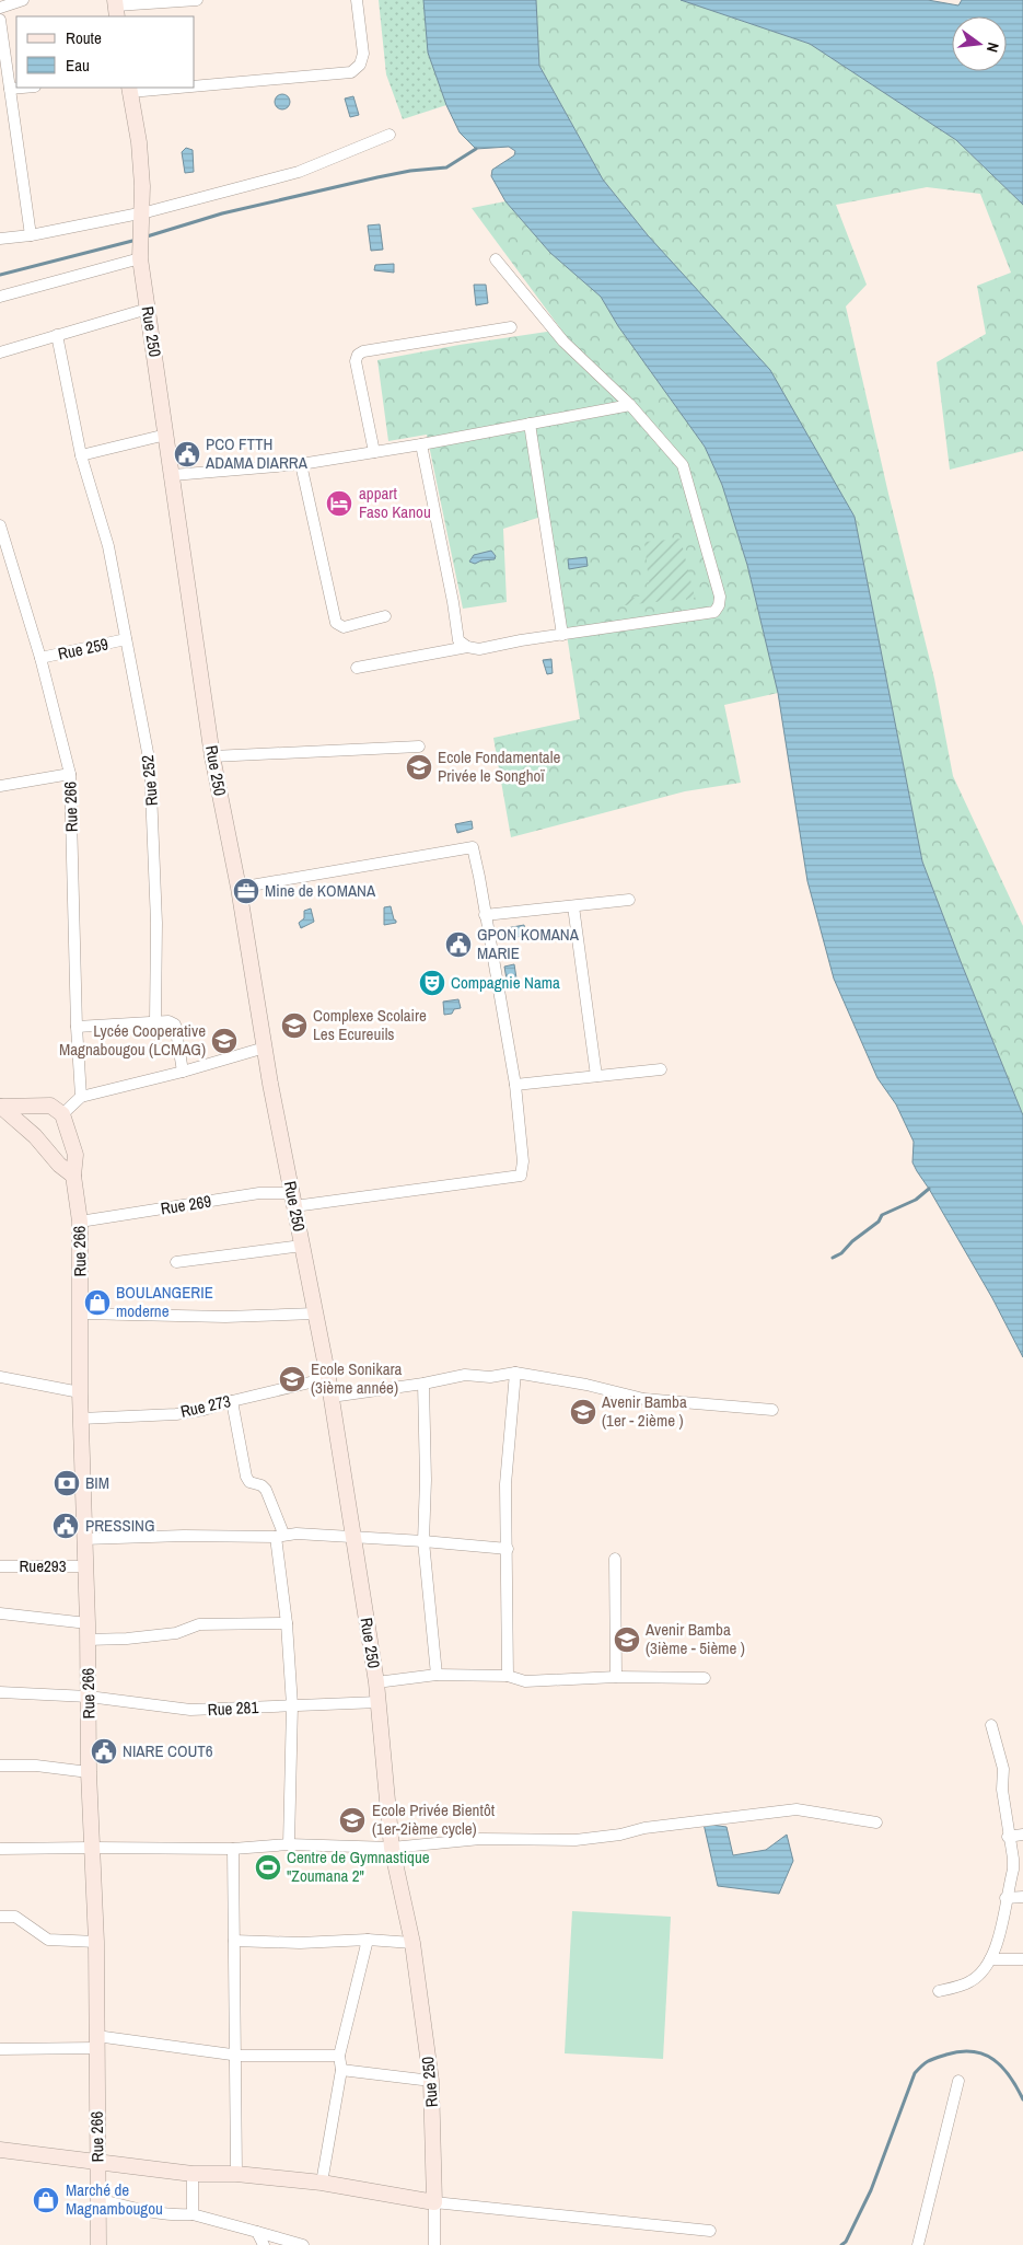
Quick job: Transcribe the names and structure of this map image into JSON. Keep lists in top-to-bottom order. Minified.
{"streets":{"street":["Rue 250","Rue 259","Rue 252","Rue 266","Rue 269","Rue 273","Rue293","Rue 281"]},"crossings":[["Rue 250","Rue 269"],["Rue 250","Rue 273"],["Rue 250","Rue 281"],["Rue 259","Rue 252"],["Rue 259","Rue 266"],["Rue 266","Rue 269"],["Rue 266","Rue 273"],["Rue 266","Rue293"],["Rue 266","Rue 281"]],"places":{"public building":["PCO FTTH ADAMA DIARRA","GPON KOMANA MARIE","PRESSING","NIARE COUT6"],"hotel":["appart Faso Kanou"],"school or university":["Ecole Fondamentale Privée le Songhoï","Complexe Scolaire Les Ecureuils","Lycée Cooperative Magnabougou (LCMAG)","Ecole Sonikara (3ième année)","Avenir Bamba (1er - 2ième )","Avenir Bamba (3ième - 5ième )","Ecole Privée Bientôt (1er-2ième cycle)"],"office":["Mine de KOMANA"],"theatre":["Compagnie Nama"],"shop":["BOULANGERIE moderne","Marché de Magnambougou"],"bank":["BIM"],"sports":["Centre de Gymnastique \"Zoumana 2\""]},"legend":["Route","Eau"],"north":"right"}
